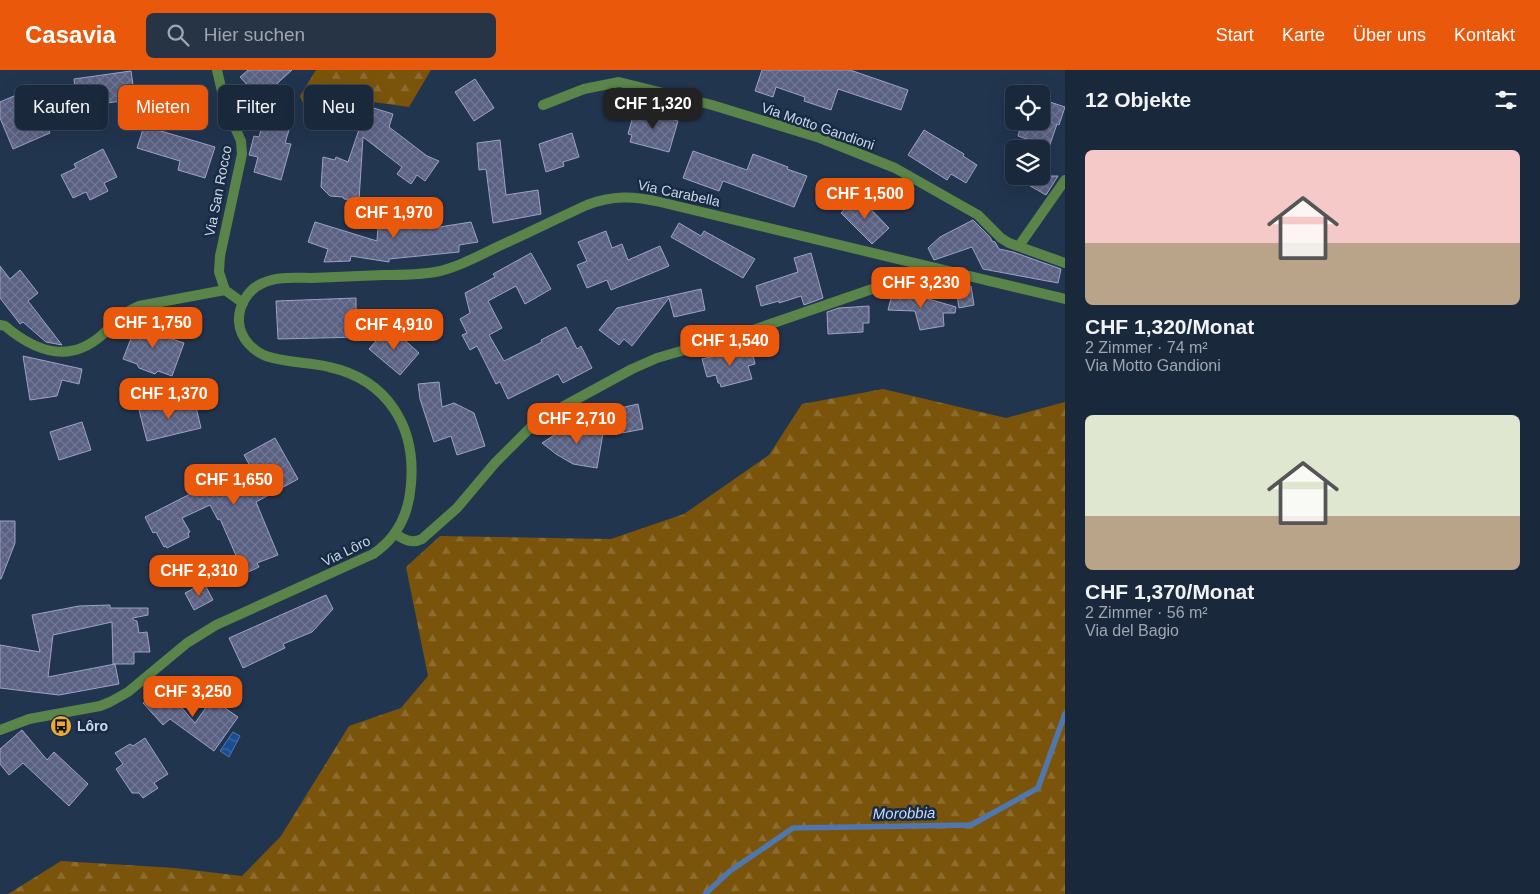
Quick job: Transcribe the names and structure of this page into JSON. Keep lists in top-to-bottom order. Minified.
{"streets":{"street":["Via Motto Gandioni","Via San Rocco","Via Carabella","Via Lôro"]},"crossings":[["Via Carabella","Via Lôro"]],"water":["Morobbia"],"places":{"bus stop":["Lôro"]},"page":{"header":"Casavia","search":"Hier suchen","nav":["Start","Karte","Über uns","Kontakt"],"heading":"12 Objekte","chip":["Kaufen","Mieten","Filter","Neu"],"price":["CHF 1,320","CHF 1,500","CHF 1,970","CHF 3,230","CHF 1,750","CHF 4,910","CHF 1,540","CHF 1,370","CHF 2,710","CHF 1,650","CHF 2,310","CHF 3,250"],"list":[{"name":"CHF 1,320/Monat","note":"2 Zimmer · 74 m² · Via Motto Gandioni"},{"name":"CHF 1,370/Monat","note":"2 Zimmer · 56 m² · Via del Bagio"}]}}
